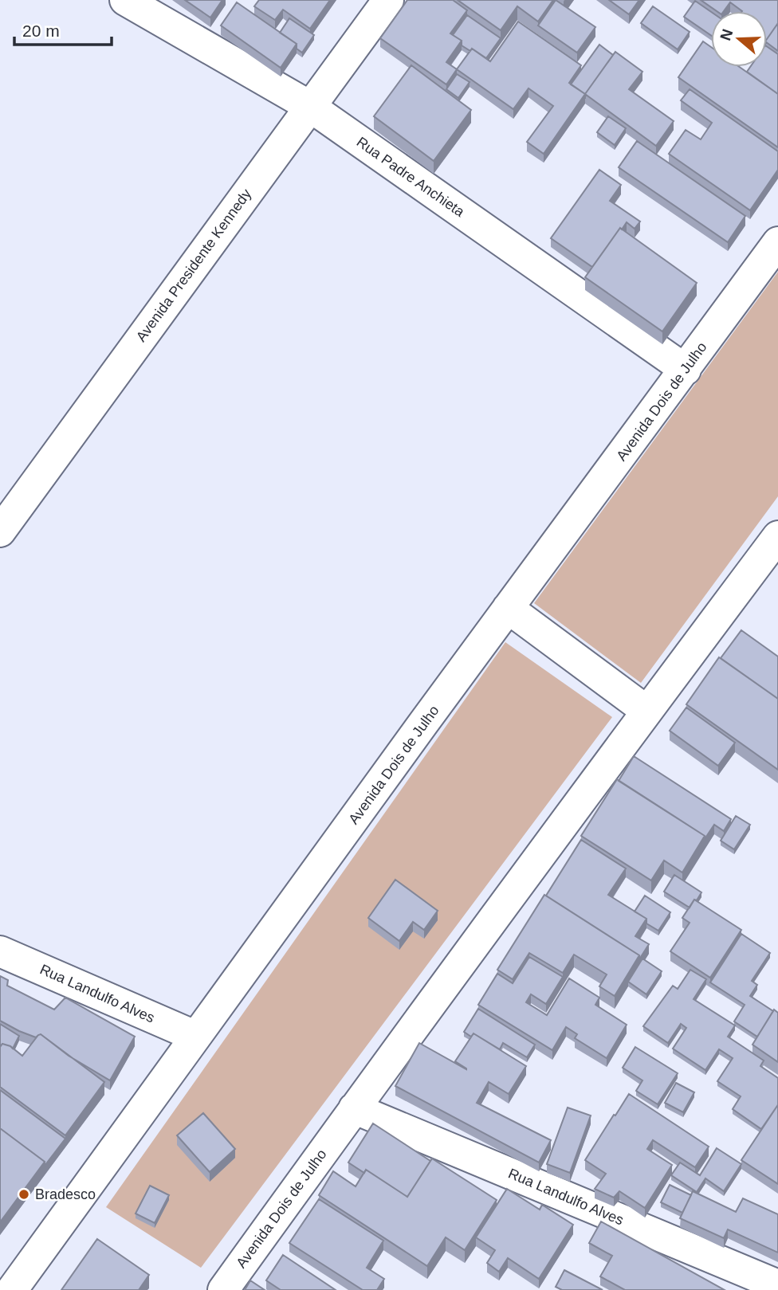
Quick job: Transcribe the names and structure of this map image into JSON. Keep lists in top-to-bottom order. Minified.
{"streets":{"street":["Rua Padre Anchieta","Avenida Presidente Kennedy","Avenida Dois de Julho","Rua Landulfo Alves"]},"crossings":[["Rua Padre Anchieta","Avenida Presidente Kennedy"],["Rua Padre Anchieta","Avenida Dois de Julho"],["Avenida Dois de Julho","Rua Landulfo Alves"]],"places":["Bradesco"],"scale_bar":"20 m","north":"left"}
